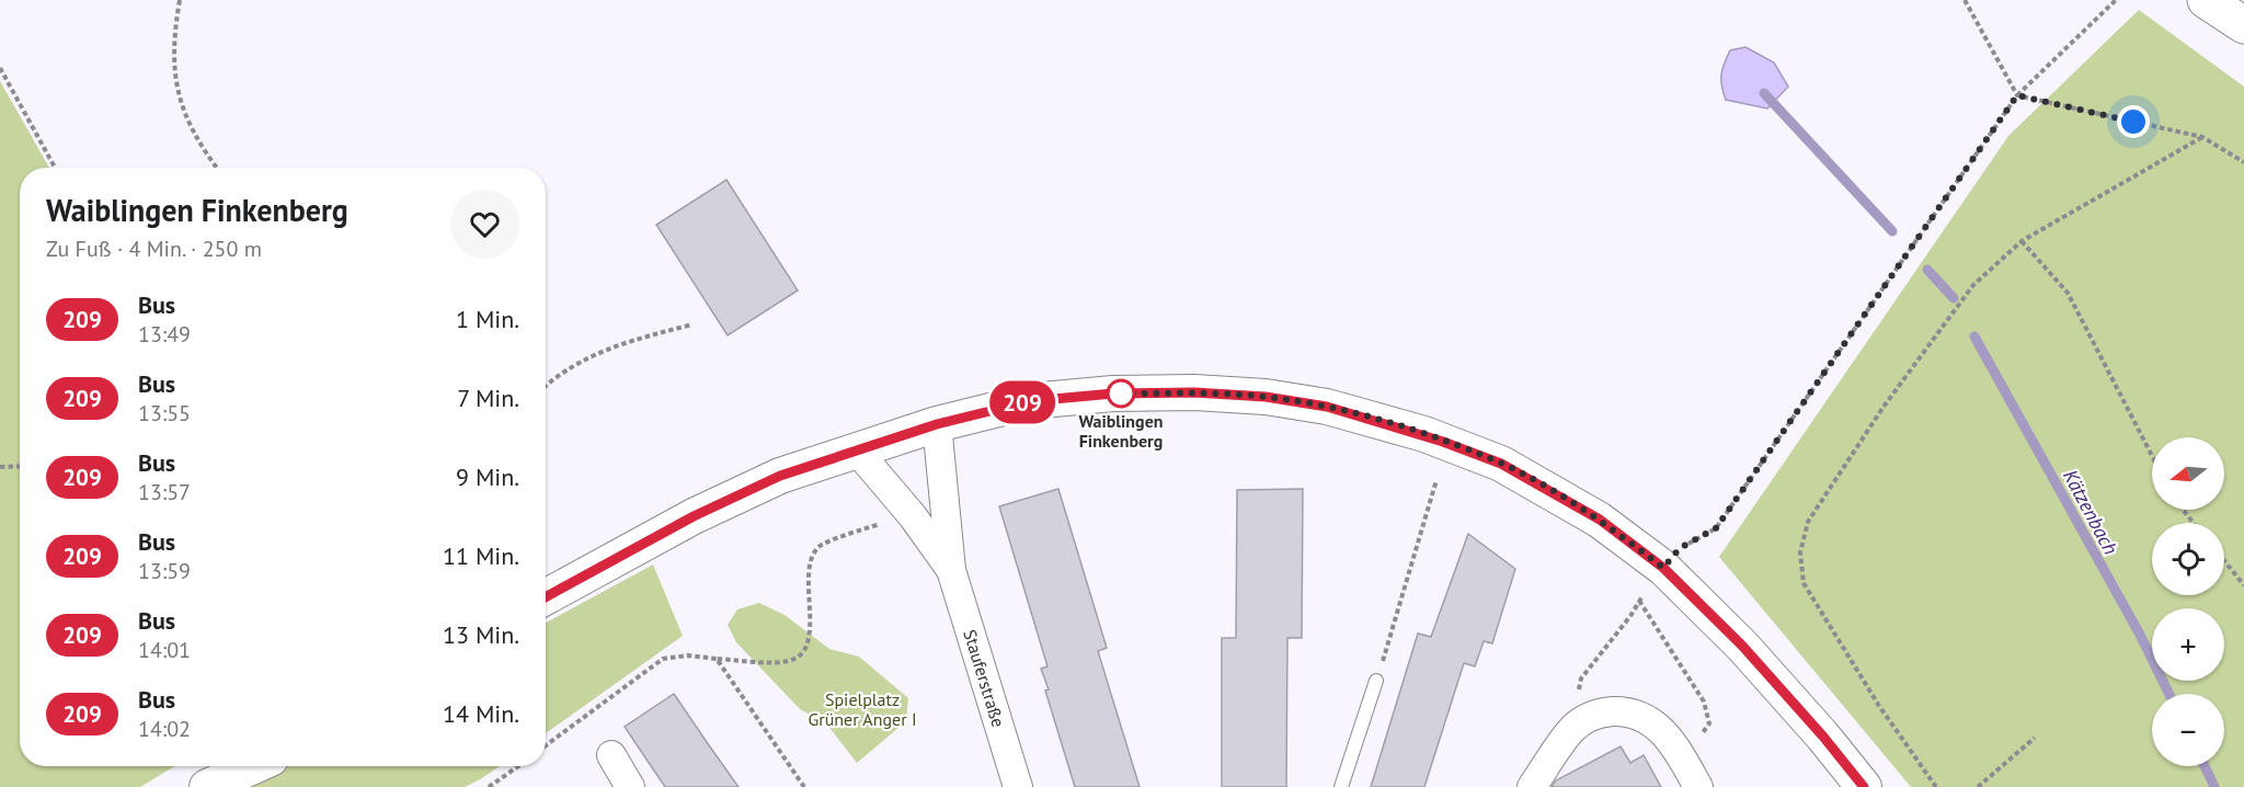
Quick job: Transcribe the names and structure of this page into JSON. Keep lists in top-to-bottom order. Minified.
{"streets":{"street":["Stauferstraße"]},"water":["Kätzenbach"],"parks":["Spielplatz Grüner Anger I"],"places":["Waiblingen Finkenberg"],"lines":["bus line 209"],"north":"left","page":{"on_map":"209","heading":["Waiblingen Finkenberg","Zu Fuß · 4 Min. · 250 m"],"list":[{"mark":"209","name":"Bus","note":"13:49","value":"1 Min."},{"mark":"209","name":"Bus","note":"13:55","value":"7 Min."},{"mark":"209","name":"Bus","note":"13:57","value":"9 Min."},{"mark":"209","name":"Bus","note":"13:59","value":"11 Min."},{"mark":"209","name":"Bus","note":"14:01","value":"13 Min."},{"mark":"209","name":"Bus","note":"14:02","value":"14 Min."}],"map_buttons":["+","−"]}}
